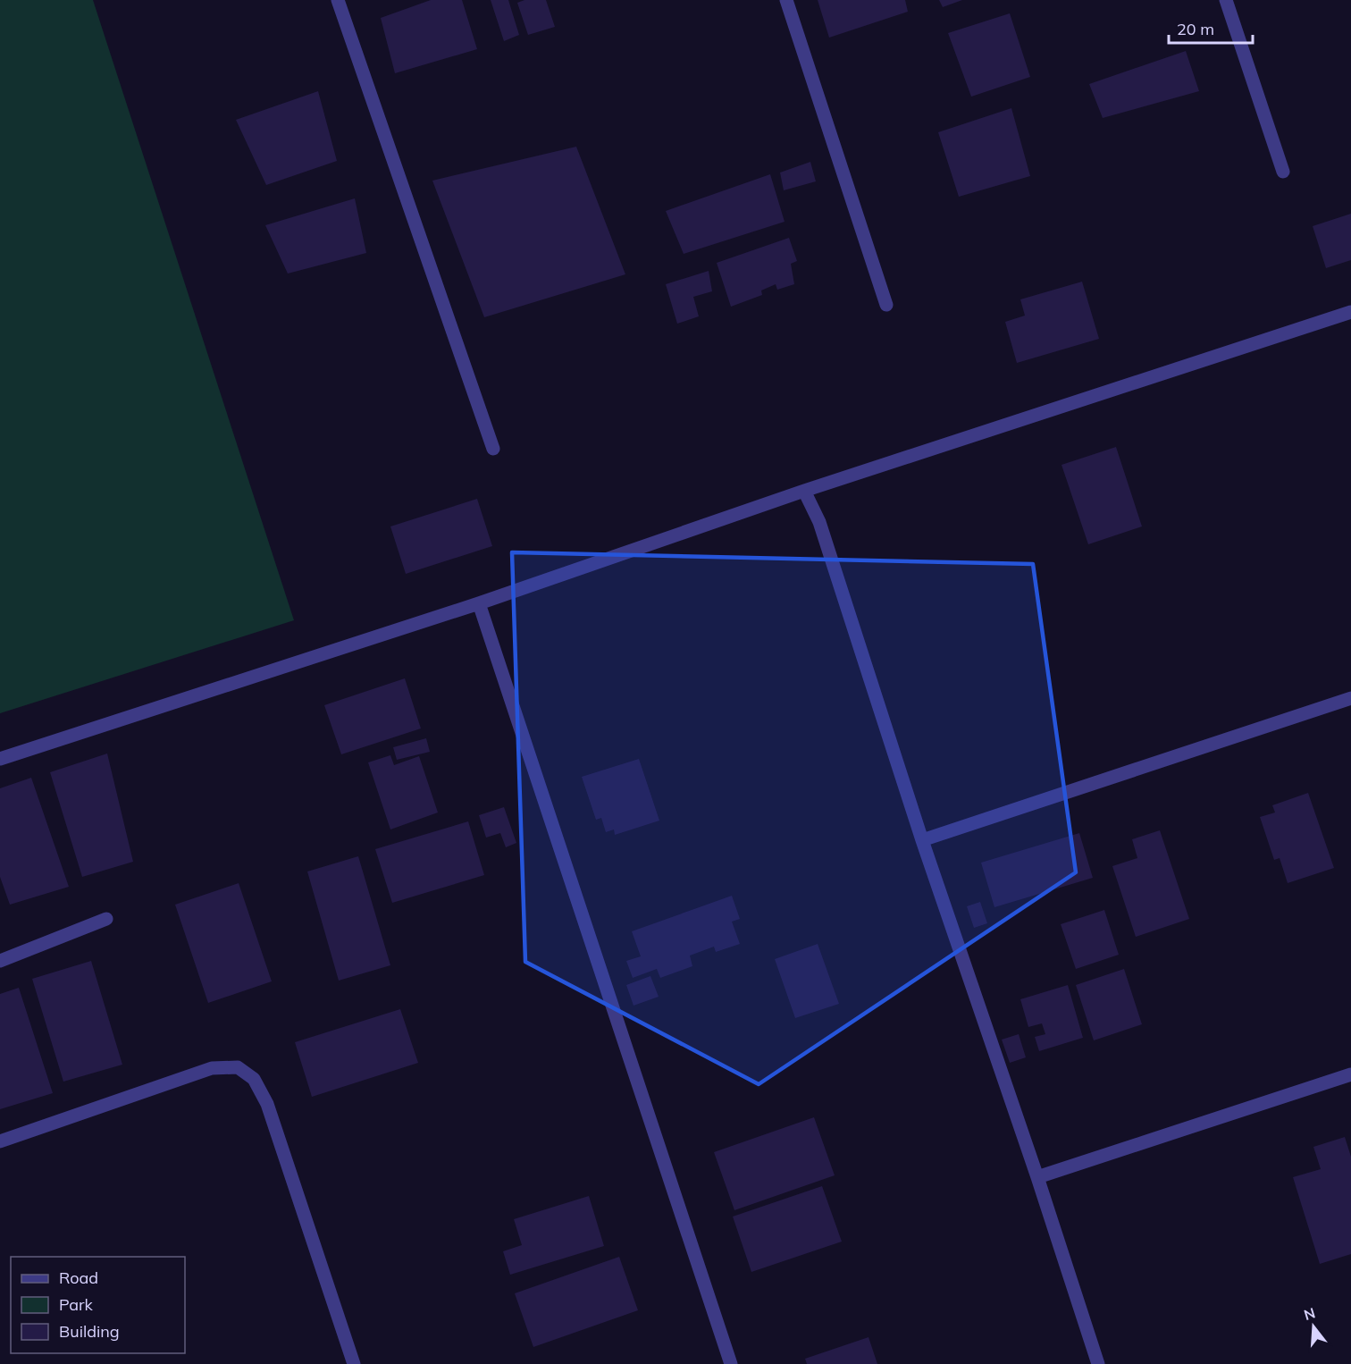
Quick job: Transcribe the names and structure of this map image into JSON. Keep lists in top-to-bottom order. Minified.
{"legend":["Road","Park","Building"],"scale_bar":"20 m","north":"top"}
